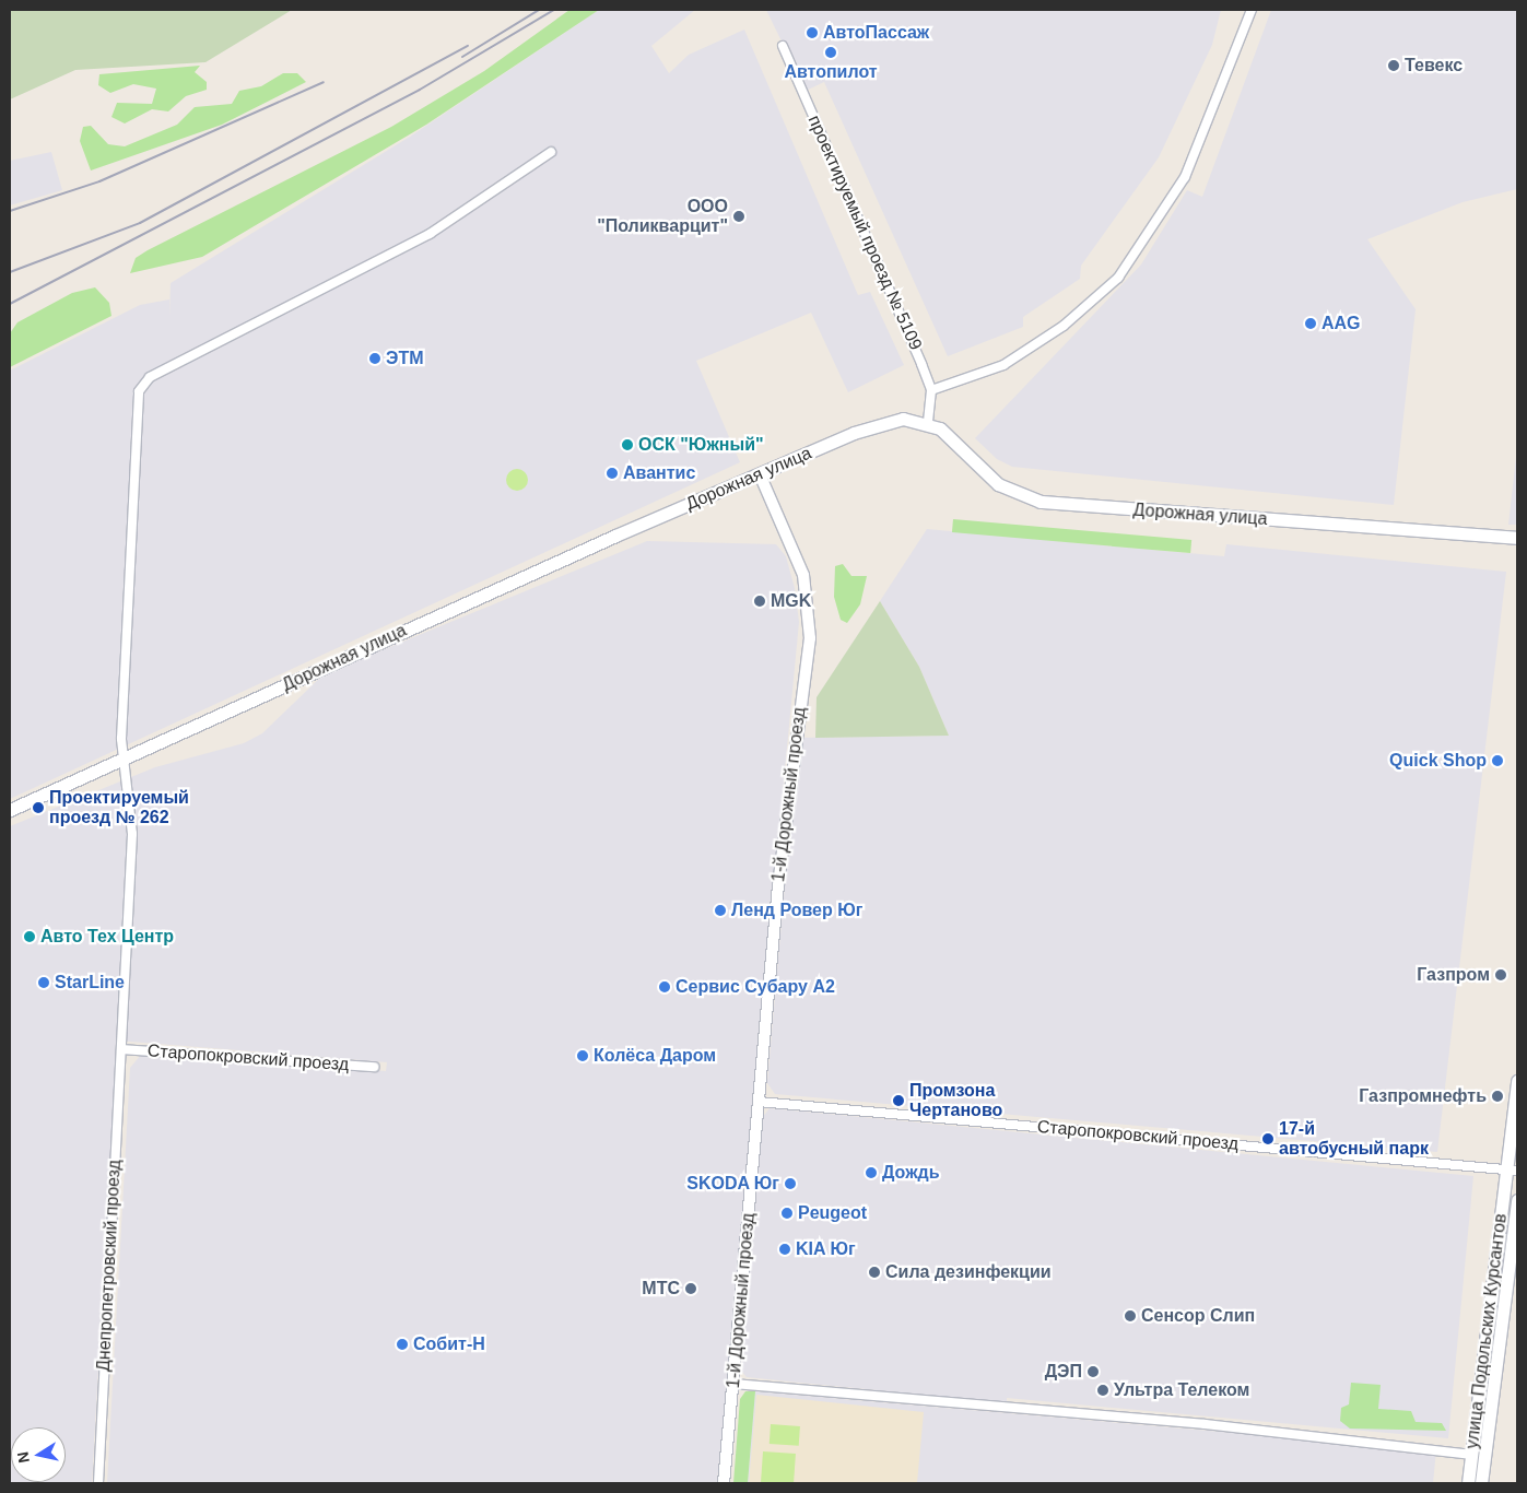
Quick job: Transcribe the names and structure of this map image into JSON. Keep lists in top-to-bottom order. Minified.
{"streets":{"main road":["Дорожная улица","улица Подольских Курсантов"],"street":["проектируемый проезд № 5109","1-й Дорожный проезд","Старопокровский проезд","Днепропетровский проезд"]},"crossings":[["проектируемый проезд № 5109","Дорожная улица"],["Дорожная улица","1-й Дорожный проезд"],["Дорожная улица","Днепропетровский проезд"],["1-й Дорожный проезд","Старопокровский проезд"],["Старопокровский проезд","Днепропетровский проезд"],["Старопокровский проезд","улица Подольских Курсантов"]],"places":["АвтоПассаж","Автопилот","Тевекс","ООО \"Поликварцит\"","AAG","ЭТМ","ОСК \"Южный\"","Авантис","MGK","Quick Shop","Проектируемый проезд № 262","Ленд Ровер Юг","Авто Тех Центр","Газпром","StarLine","Сервис Субару А2","Колёса Даром","Газпромнефть","Промзона Чертаново","17-й автобусный парк","Дождь","SKODA Юг","Peugeot","KIA Юг","Сила дезинфекции","МТС","Сенсор Слип","Собит-Н","ДЭП","Ультра Телеком"],"north":"left"}
